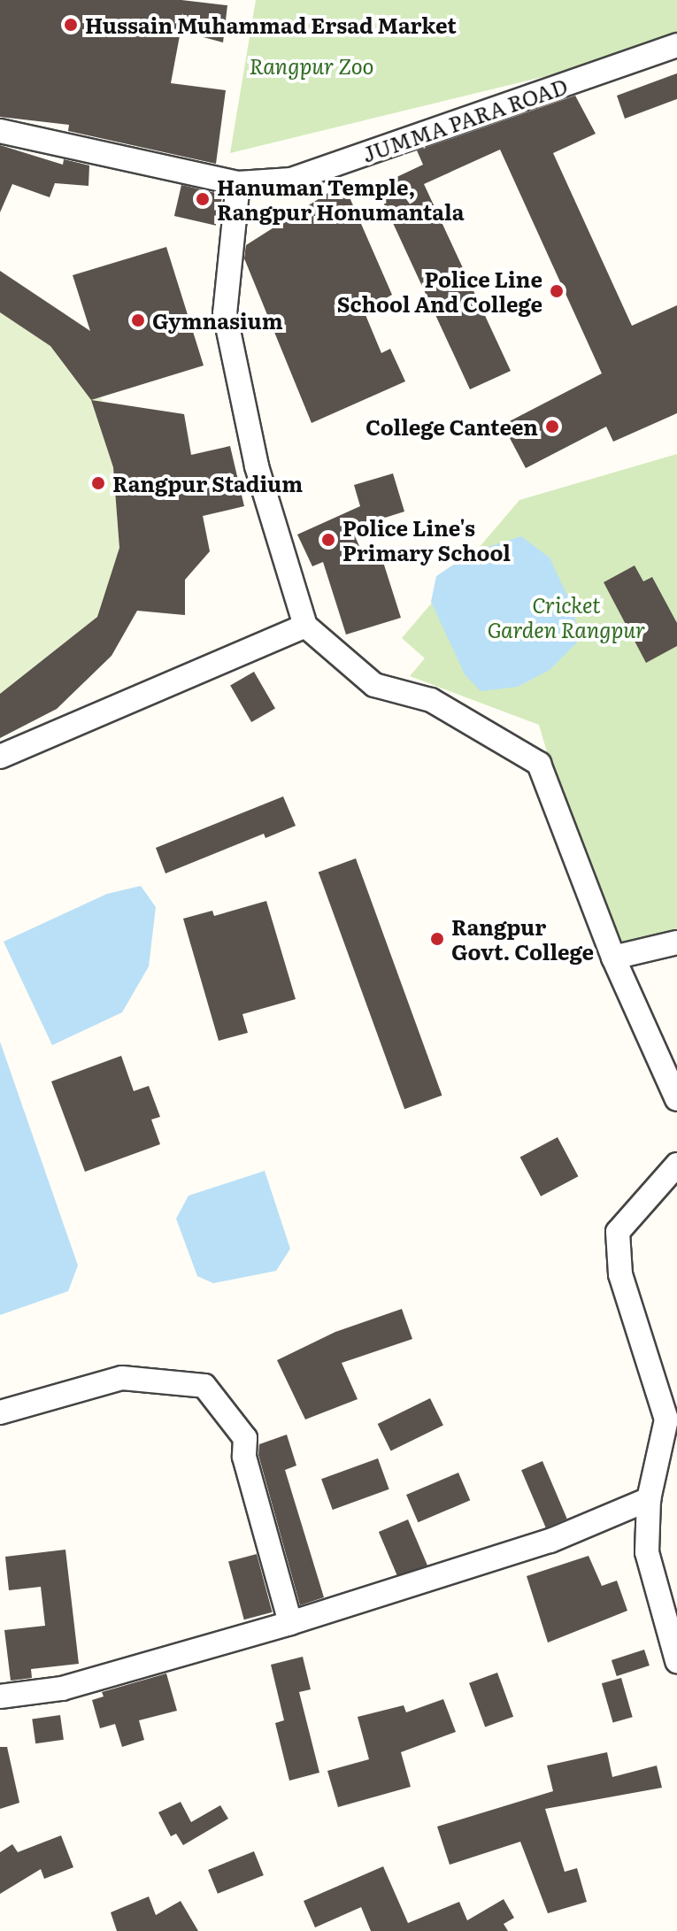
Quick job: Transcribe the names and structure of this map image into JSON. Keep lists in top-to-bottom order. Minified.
{"streets":{"street":["JUMMA PARA ROAD"]},"parks":["Rangpur Zoo","Cricket Garden Rangpur"],"places":["Hussain Muhammad Ersad Market","Hanuman Temple, Rangpur Honumantala","Police Line School And College","Gymnasium","College Canteen","Rangpur Stadium","Police Line's Primary School","Rangpur Govt. College"]}
